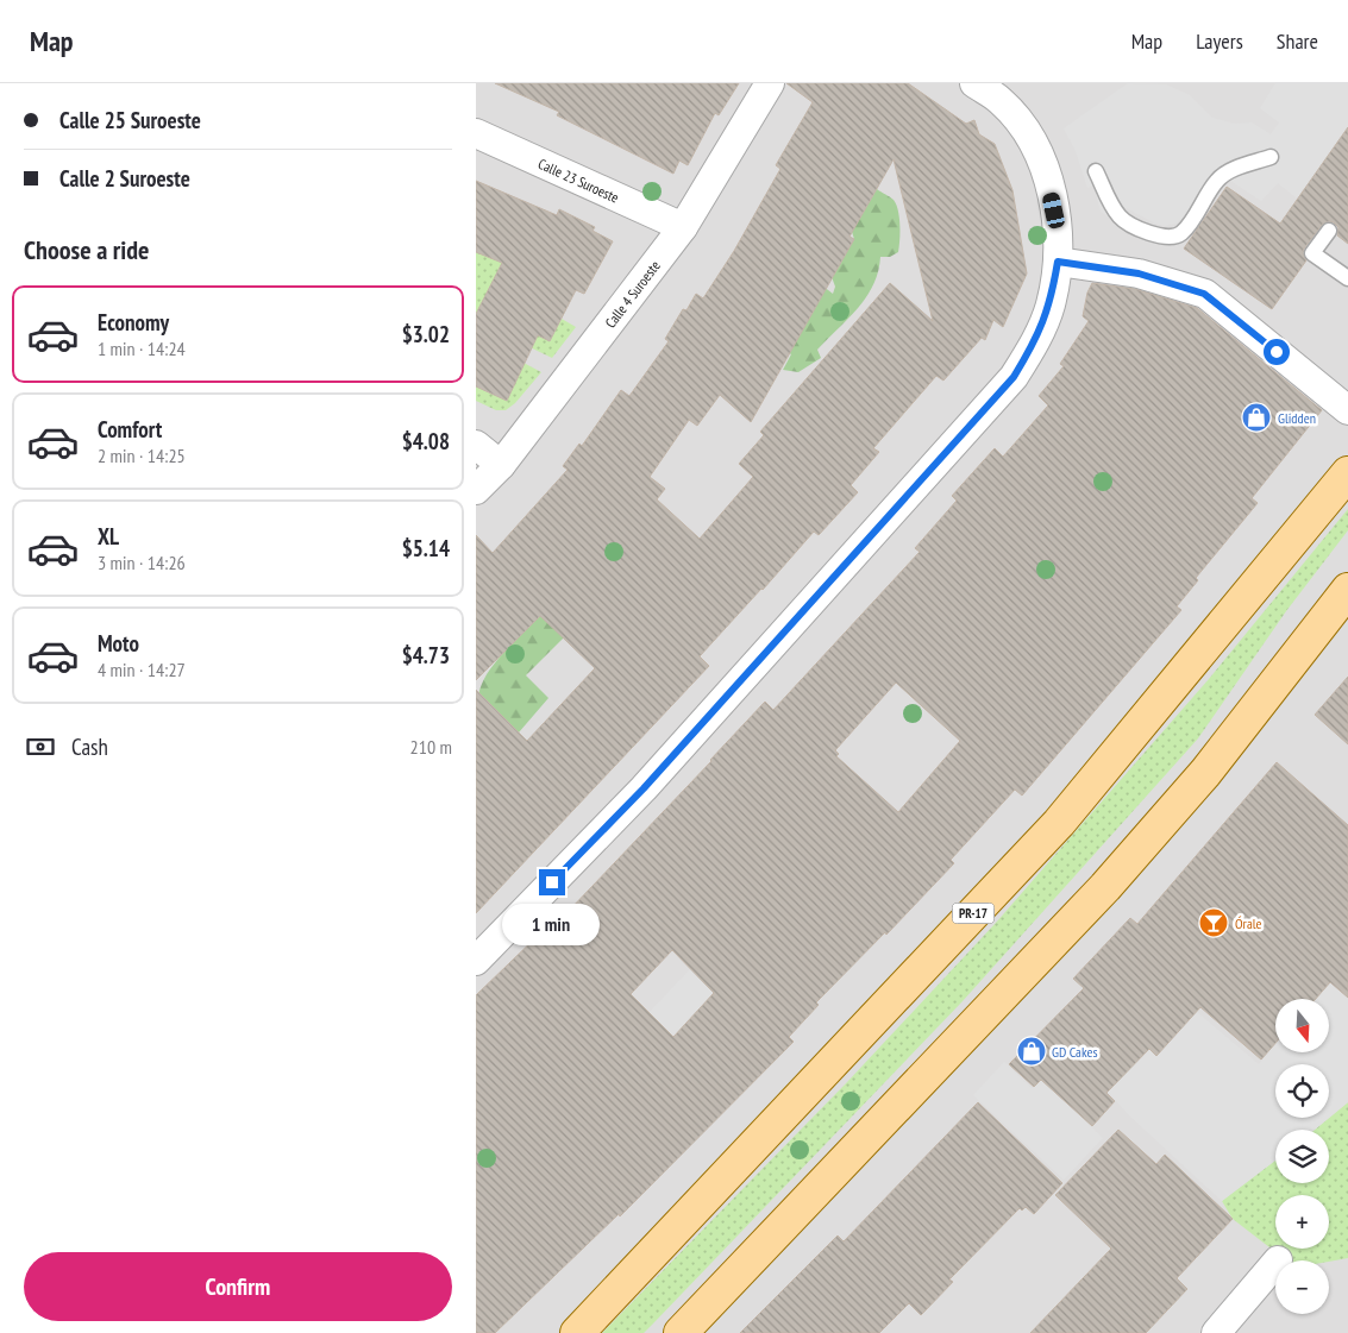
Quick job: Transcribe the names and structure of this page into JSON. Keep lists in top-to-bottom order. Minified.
{"streets":{"main road":["PR-17"],"street":["Calle 23 Suroeste","Calle 4 Suroeste"]},"crossings":[["Calle 23 Suroeste","Calle 4 Suroeste"]],"places":{"shop":["Glidden","GD Cakes"],"bar":["Órale"]},"north":"bottom","page":{"header":"Map","nav":["Map","Layers","Share"],"banner":["Calle 25 Suroeste","Calle 2 Suroeste"],"heading":"Choose a ride","list":[{"name":"Economy","note":"1 min · 14:24","value":"$3.02"},{"name":"Comfort","note":"2 min · 14:25","value":"$4.08"},{"name":"XL","note":"3 min · 14:26","value":"$5.14"},{"name":"Moto","note":"4 min · 14:27","value":"$4.73"}],"pay":["Cash","210 m"],"bubble":"1 min","map_buttons":["+","−"],"buttons":"Confirm"}}
